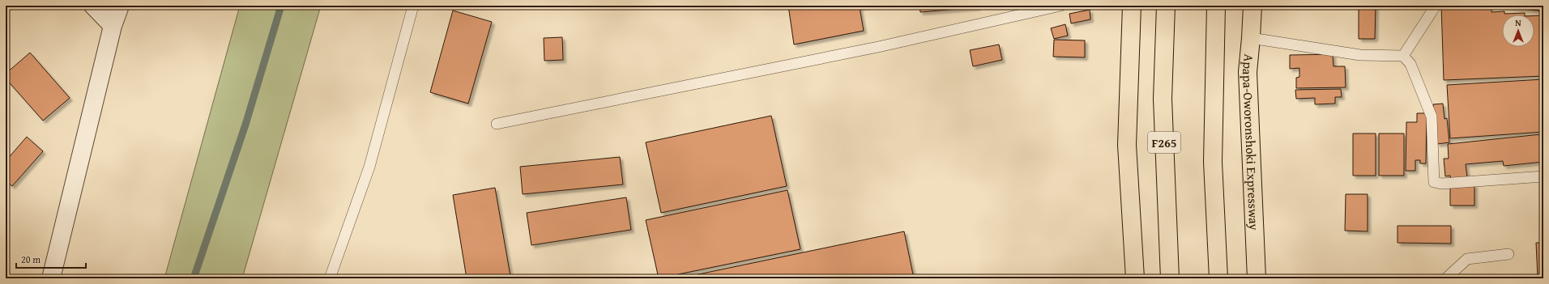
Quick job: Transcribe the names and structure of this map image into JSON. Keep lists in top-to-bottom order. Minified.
{"streets":{"main road":["Apapa-Oworonshoki Expressway","F265"]},"scale_bar":"20 m","north":"top"}
